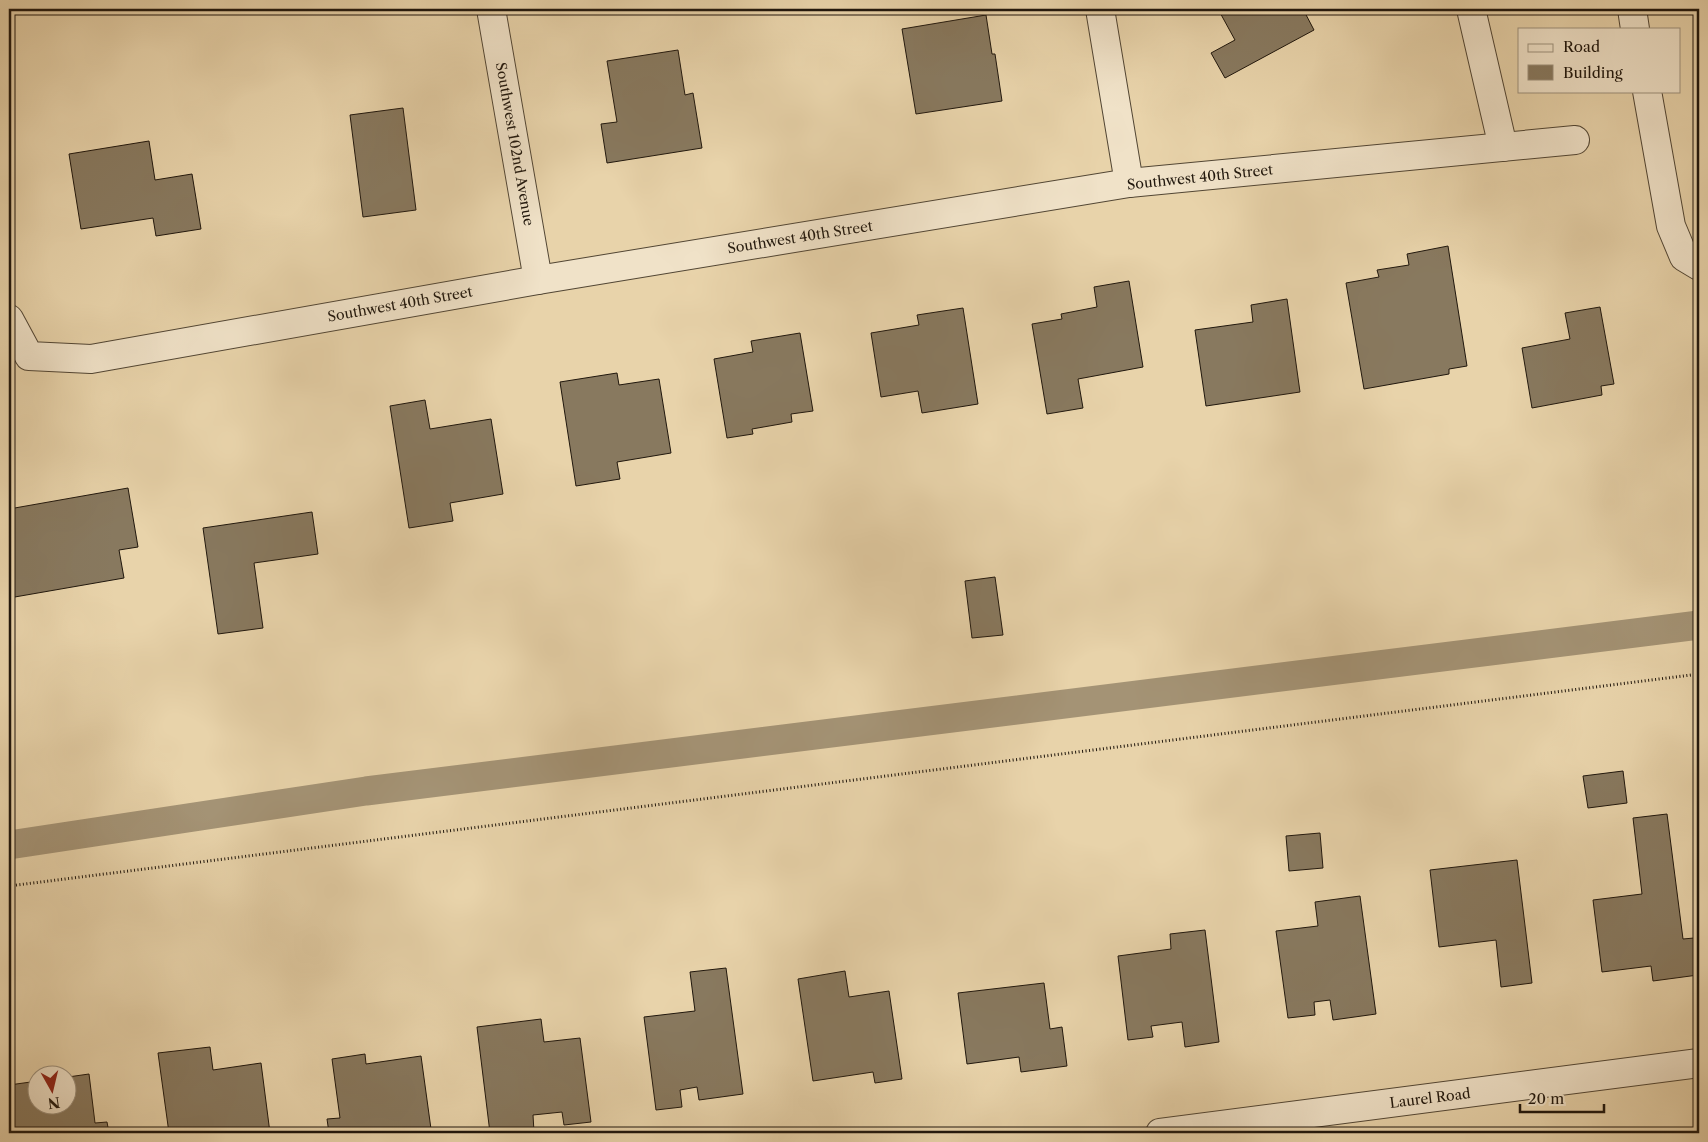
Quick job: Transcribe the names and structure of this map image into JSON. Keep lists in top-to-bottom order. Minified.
{"streets":{"street":["Southwest 102nd Avenue","Southwest 40th Street","Laurel Road"]},"crossings":[["Southwest 102nd Avenue","Southwest 40th Street"]],"legend":["Road","Building"],"scale_bar":"20 m","north":"bottom"}
